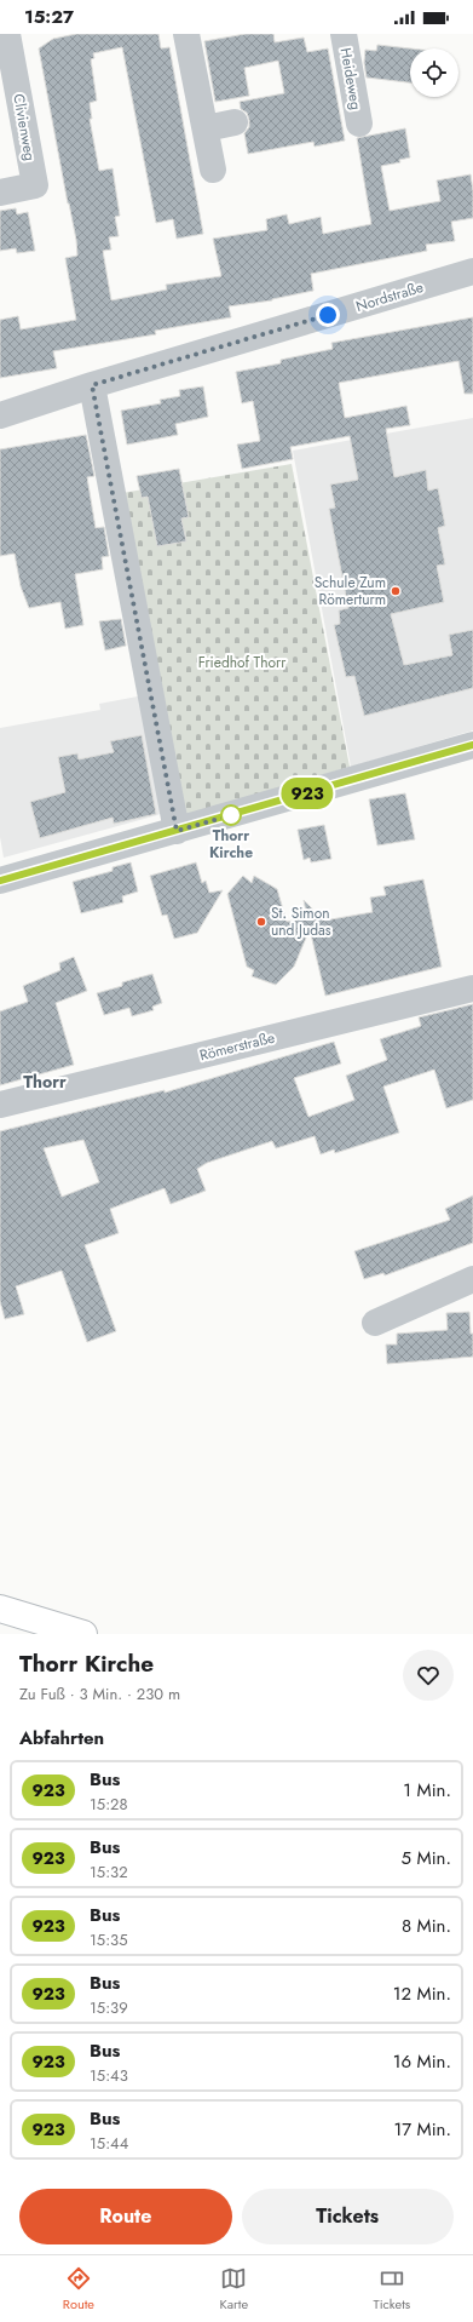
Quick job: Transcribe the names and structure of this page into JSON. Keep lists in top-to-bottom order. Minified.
{"streets":{"street":["Heideweg","Clivienweg","Nordstraße","Römerstraße"]},"districts":["Thorr"],"parks":["Friedhof Thorr"],"places":["Schule Zum Römerturm","Thorr Kirche","St. Simon und Judas"],"lines":["bus line 923"],"page":{"status":"15:27","on_map":"923","heading":[["Thorr Kirche","Zu Fuß · 3 Min. · 230 m"],"Abfahrten"],"list":[{"mark":"923","name":"Bus","note":"15:28","value":"1 Min."},{"mark":"923","name":"Bus","note":"15:32","value":"5 Min."},{"mark":"923","name":"Bus","note":"15:35","value":"8 Min."},{"mark":"923","name":"Bus","note":"15:39","value":"12 Min."},{"mark":"923","name":"Bus","note":"15:43","value":"16 Min."},{"mark":"923","name":"Bus","note":"15:44","value":"17 Min."}],"buttons":["Route","Tickets"],"tabs":["Route","Karte","Tickets"]}}
